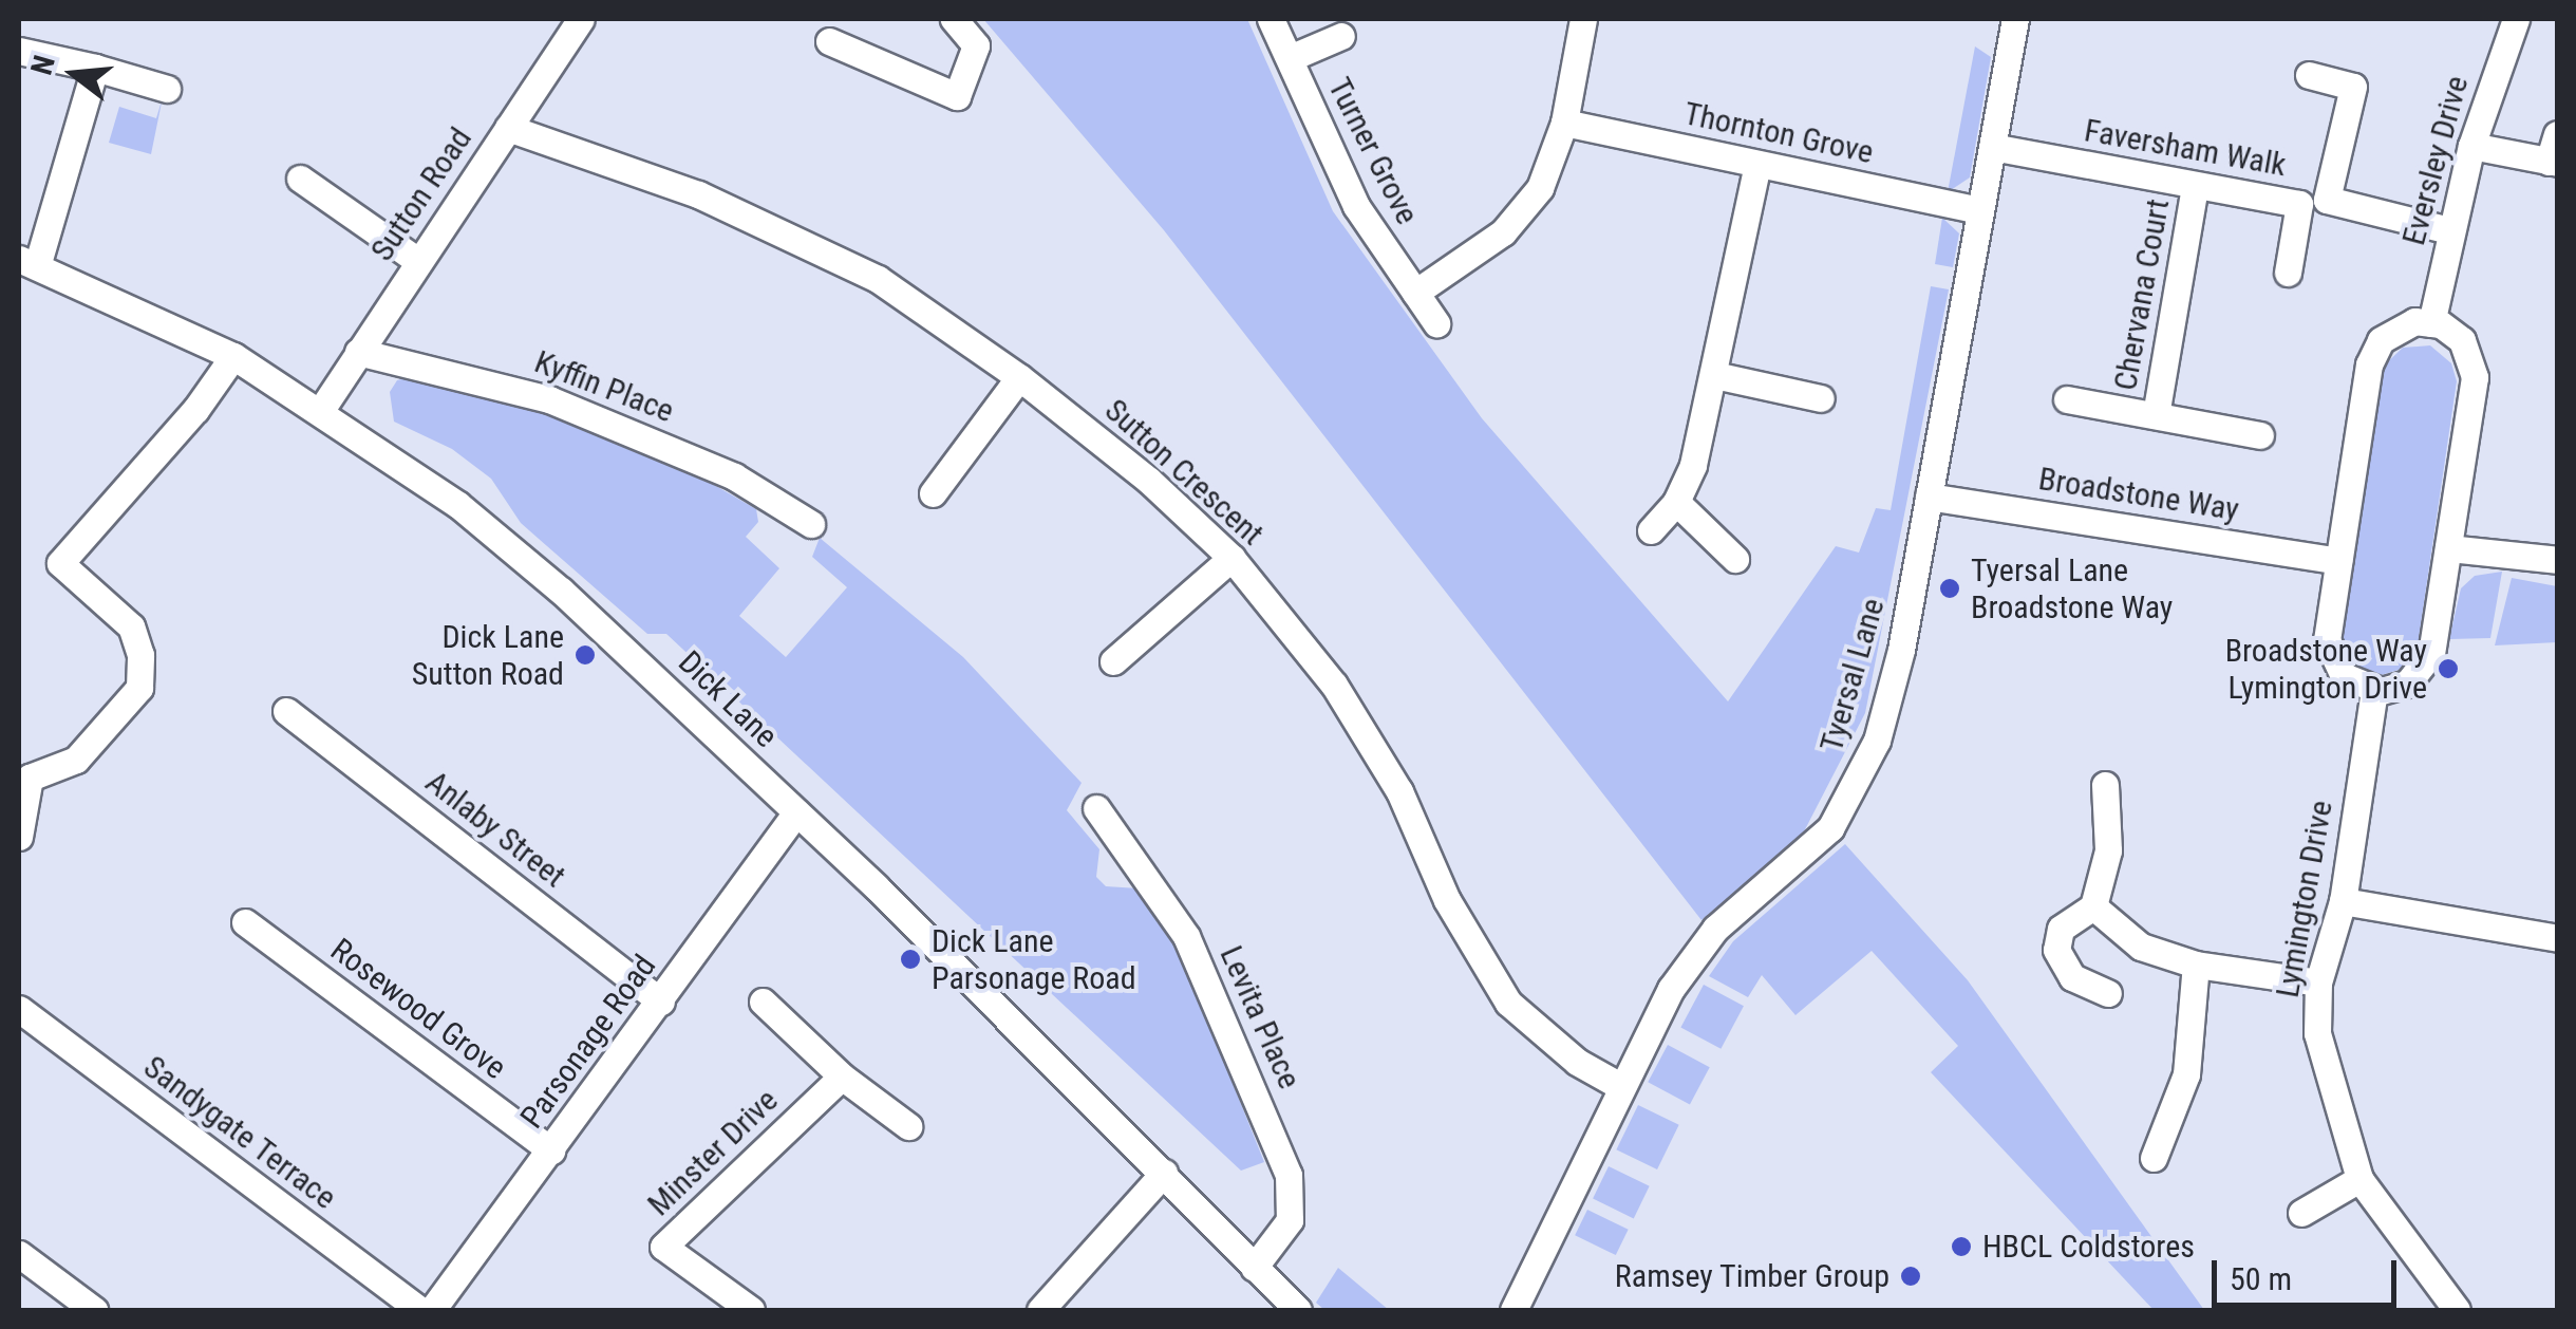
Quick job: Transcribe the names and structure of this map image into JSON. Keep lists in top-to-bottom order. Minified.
{"streets":{"street":["Thornton Grove","Faversham Walk","Turner Grove","Eversley Drive","Sutton Road","Chervana Court","Kyffin Place","Sutton Crescent","Broadstone Way","Tyersal Lane","Dick Lane","Anlaby Street","Lymington Drive","Rosewood Grove","Levita Place","Parsonage Road","Sandygate Terrace","Minster Drive"]},"crossings":[["Thornton Grove","Tyersal Lane"],["Faversham Walk","Eversley Drive"],["Faversham Walk","Chervana Court"],["Faversham Walk","Tyersal Lane"],["Sutton Road","Kyffin Place"],["Sutton Road","Sutton Crescent"],["Sutton Road","Dick Lane"],["Sutton Crescent","Tyersal Lane"],["Broadstone Way","Tyersal Lane"],["Dick Lane","Levita Place"],["Dick Lane","Parsonage Road"],["Anlaby Street","Parsonage Road"],["Rosewood Grove","Parsonage Road"]],"places":["Tyersal Lane Broadstone Way","Dick Lane Sutton Road","Broadstone Way Lymington Drive","Dick Lane Parsonage Road","HBCL Coldstores","Ramsey Timber Group"],"scale_bar":"50 m","north":"left"}
